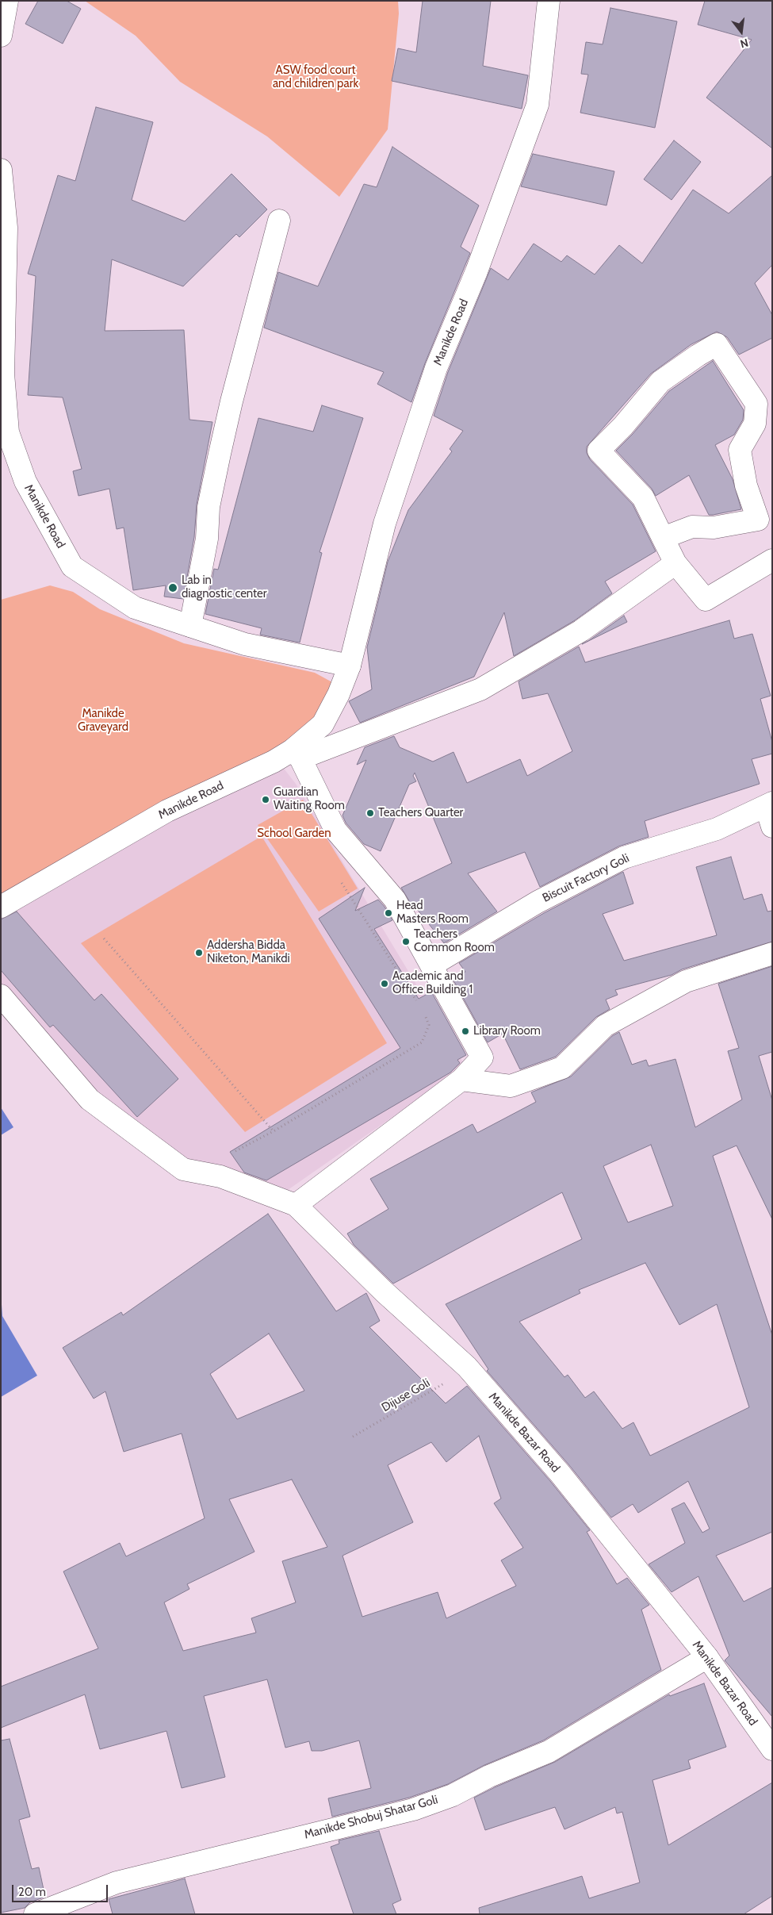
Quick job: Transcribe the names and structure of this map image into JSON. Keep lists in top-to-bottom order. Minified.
{"streets":{"street":["Manikde Road","Biscuit Factory Goli","Manikde Bazar Road","Manikde Shobuj Shatar Goli"],"path":["Dijuse Goli"]},"crossings":[["Dijuse Goli","Manikde Bazar Road"],["Manikde Bazar Road","Manikde Shobuj Shatar Goli"]],"parks":["ASW food court and children park","Manikde Graveyard","School Garden"],"places":["Lab in diagnostic center","Guardian Waiting Room","Teachers Quarter","Head Masters Room","Teachers Common Room","Addersha Bidda Niketon, Manikdi","Academic and Office Building 1","Library Room"],"scale_bar":"20 m","north":"bottom"}
